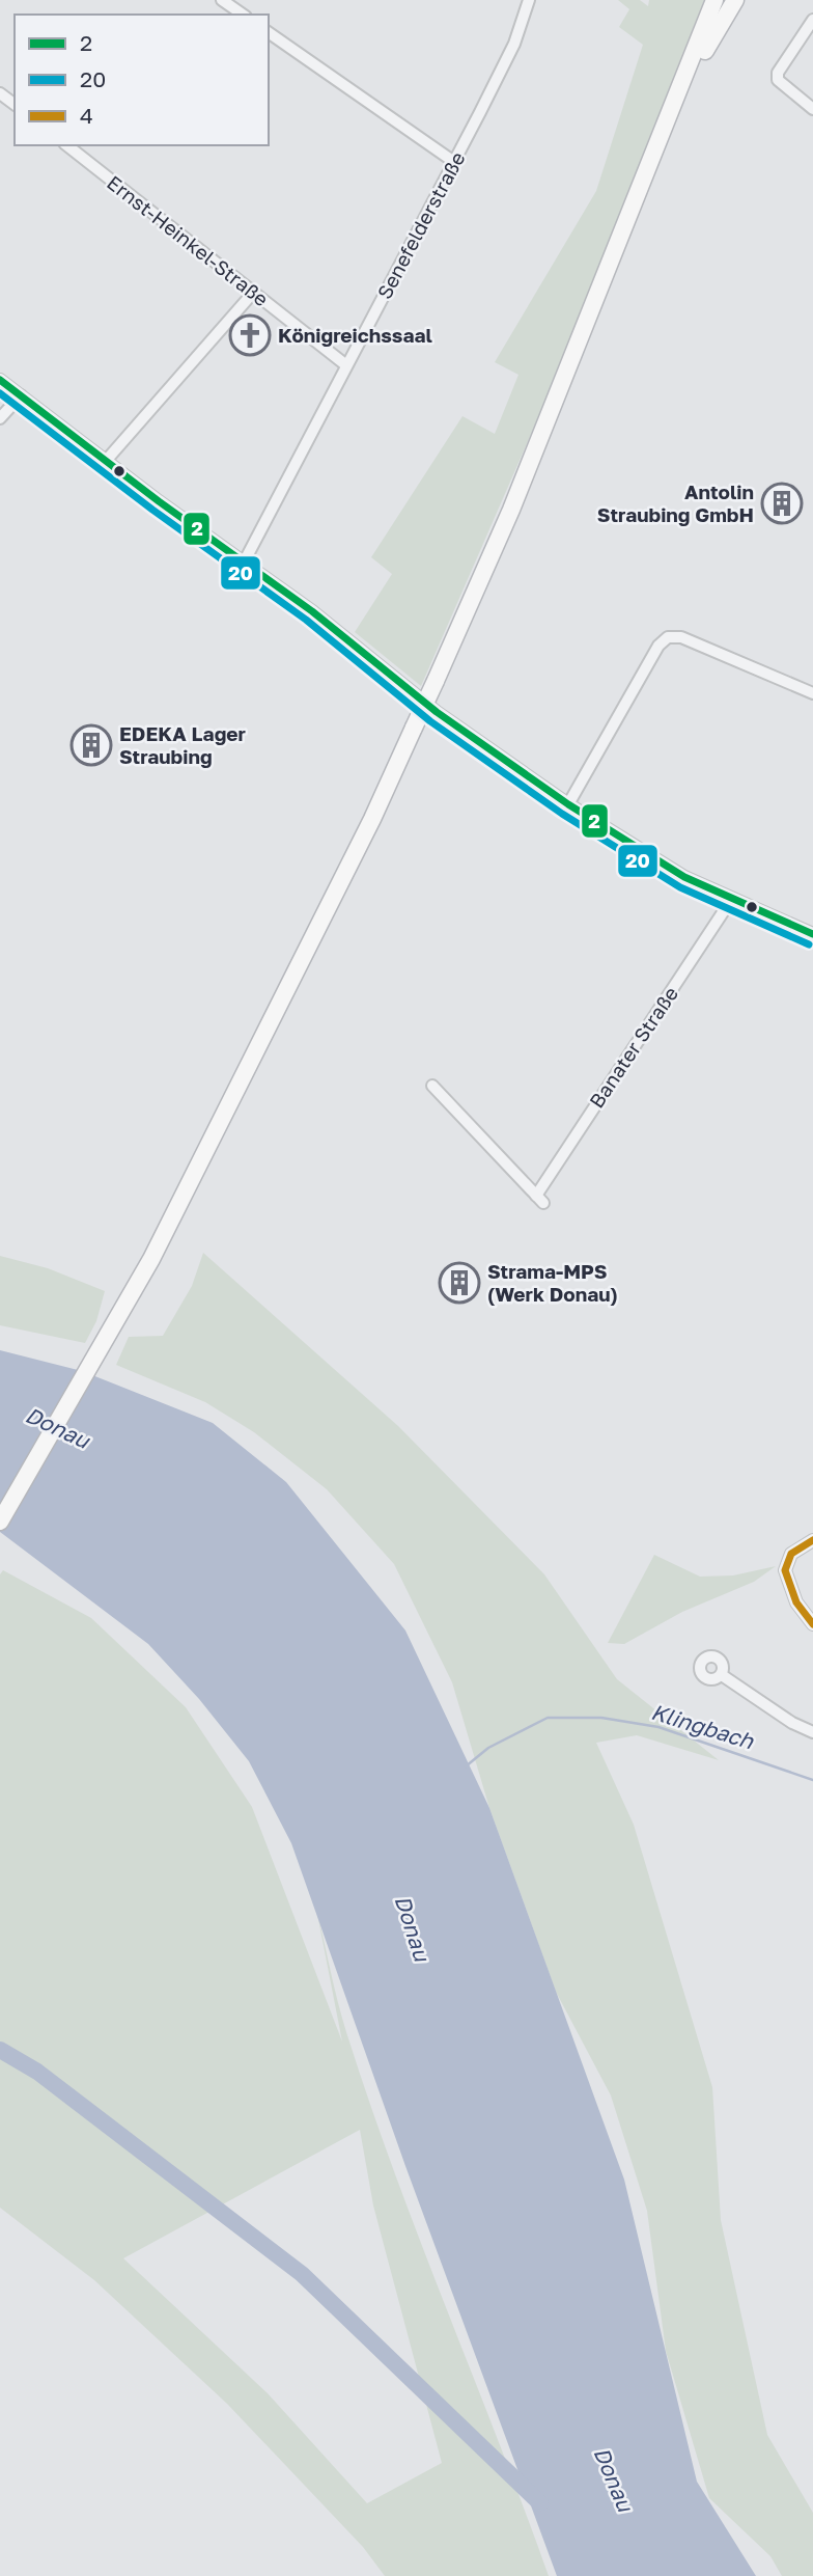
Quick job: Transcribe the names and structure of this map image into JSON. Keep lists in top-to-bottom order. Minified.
{"streets":{"street":["Senefelderstraße","Ernst-Heinkel-Straße","Banater Straße"]},"crossings":[["Senefelderstraße","Ernst-Heinkel-Straße"]],"water":["Donau","Klingbach"],"places":{"church":["Königreichssaal"],"building":["Antolin Straubing GmbH","EDEKA Lager Straubing","Strama-MPS (Werk Donau)"]},"lines":["transit line 2","transit line 20","transit line 4"],"legend":["2","20","4"]}
